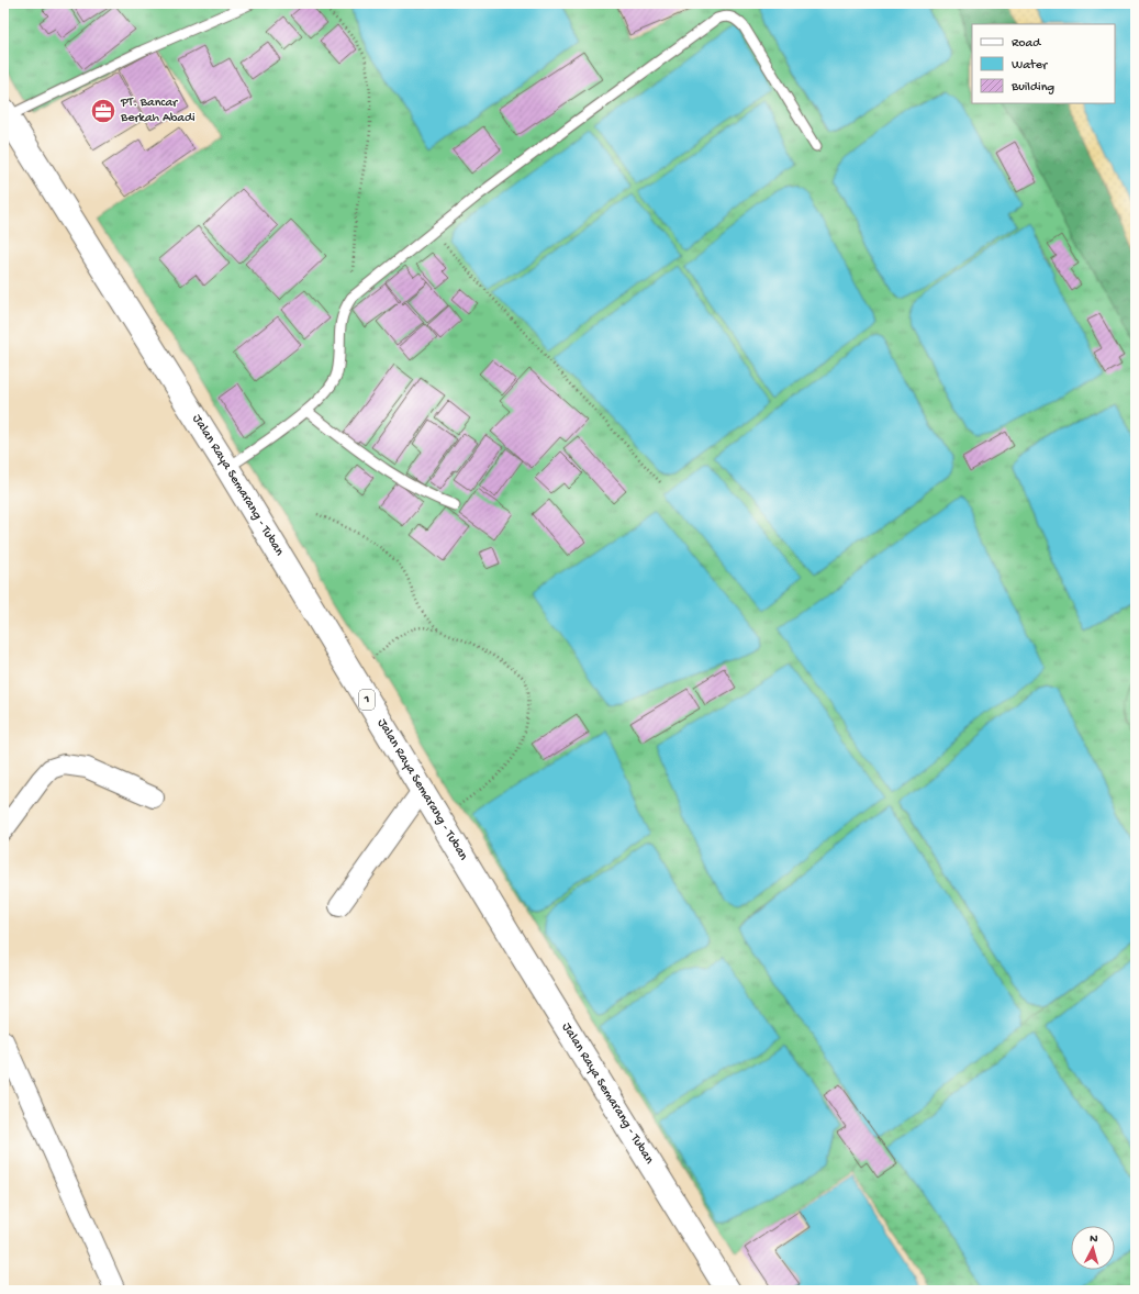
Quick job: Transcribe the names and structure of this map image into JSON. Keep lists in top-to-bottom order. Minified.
{"streets":{"highway":["Jalan Raya Semarang - Tuban","1"]},"places":{"office":["PT. Bancar Berkah Abadi"]},"legend":["Road","Water","Building"],"north":"top"}
